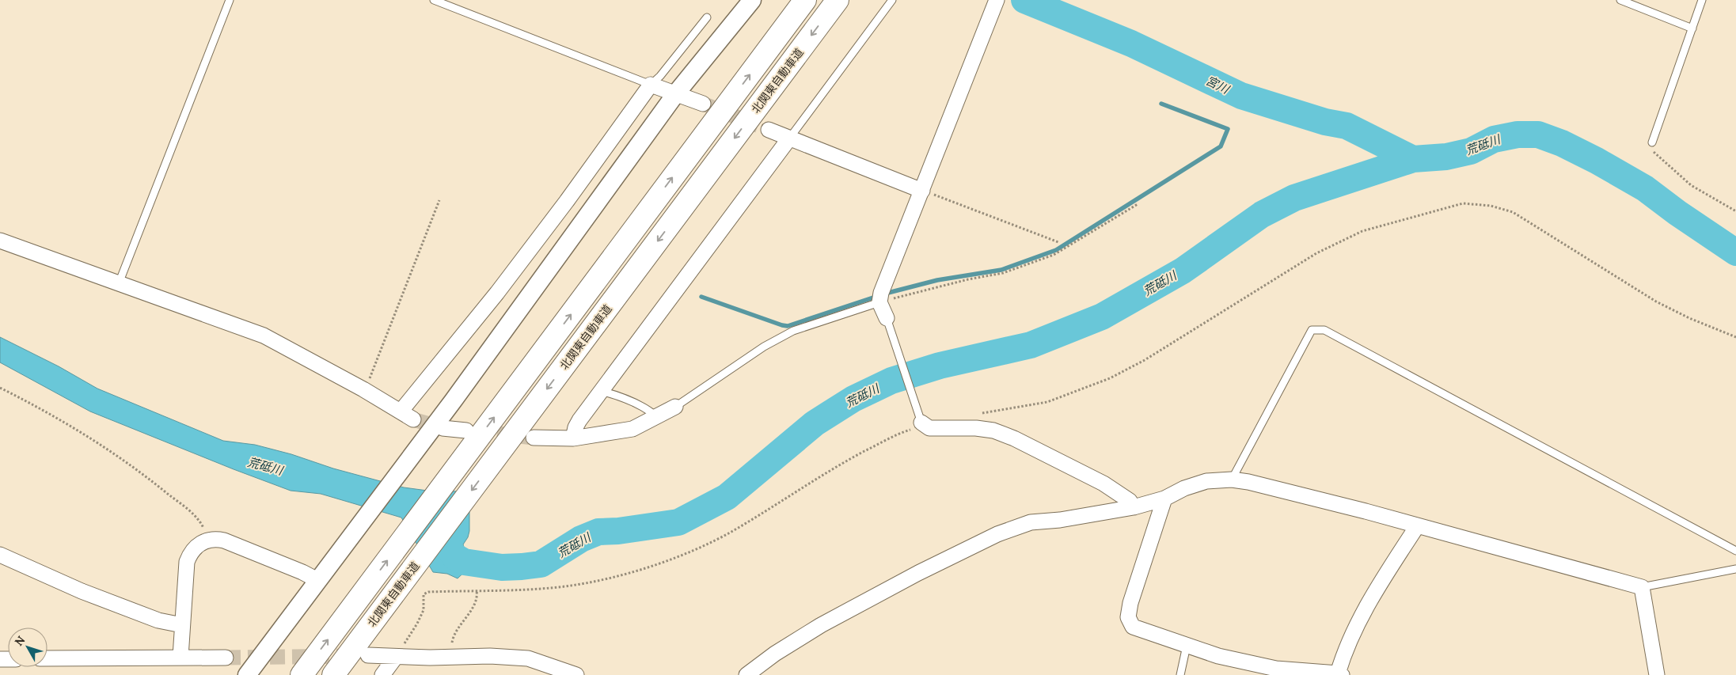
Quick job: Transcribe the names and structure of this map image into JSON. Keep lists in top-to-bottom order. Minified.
{"streets":{"highway":["北関東自動車道"]},"water":["宮川","荒砥川"],"north":"top left"}
